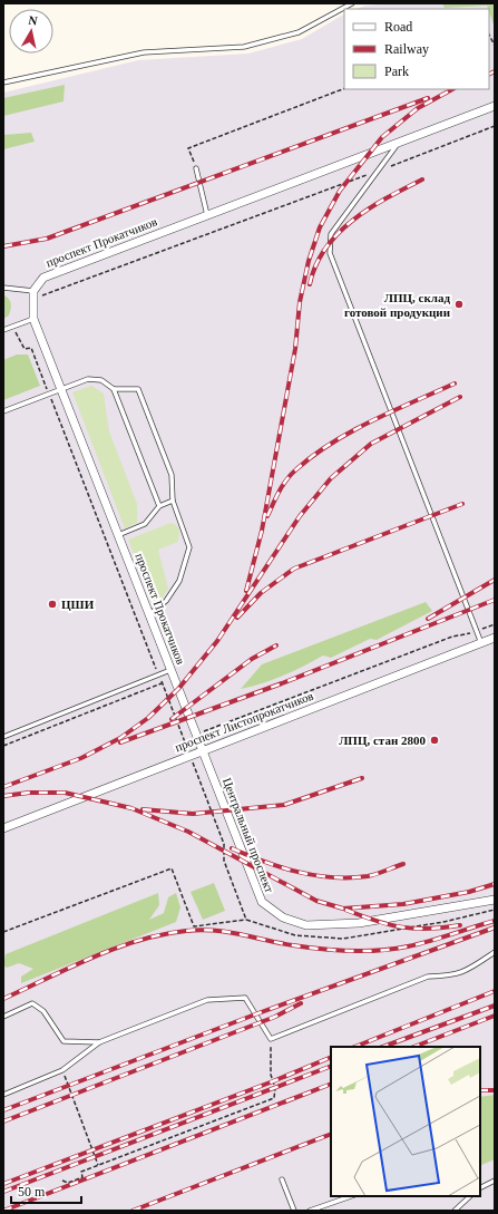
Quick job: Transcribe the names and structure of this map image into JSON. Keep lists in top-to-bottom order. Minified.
{"streets":{"street":["проспект Прокатчиков","проспект Листопрокатчиков","Центральный проспект"]},"crossings":[["проспект Прокатчиков","проспект Листопрокатчиков"],["проспект Прокатчиков","Центральный проспект"],["проспект Листопрокатчиков","Центральный проспект"]],"places":["ЛПЦ, склад готовой продукции","ЦШИ","ЛПЦ, стан 2800"],"legend":["Road","Railway","Park"],"scale_bar":"50 m","north":"top"}
